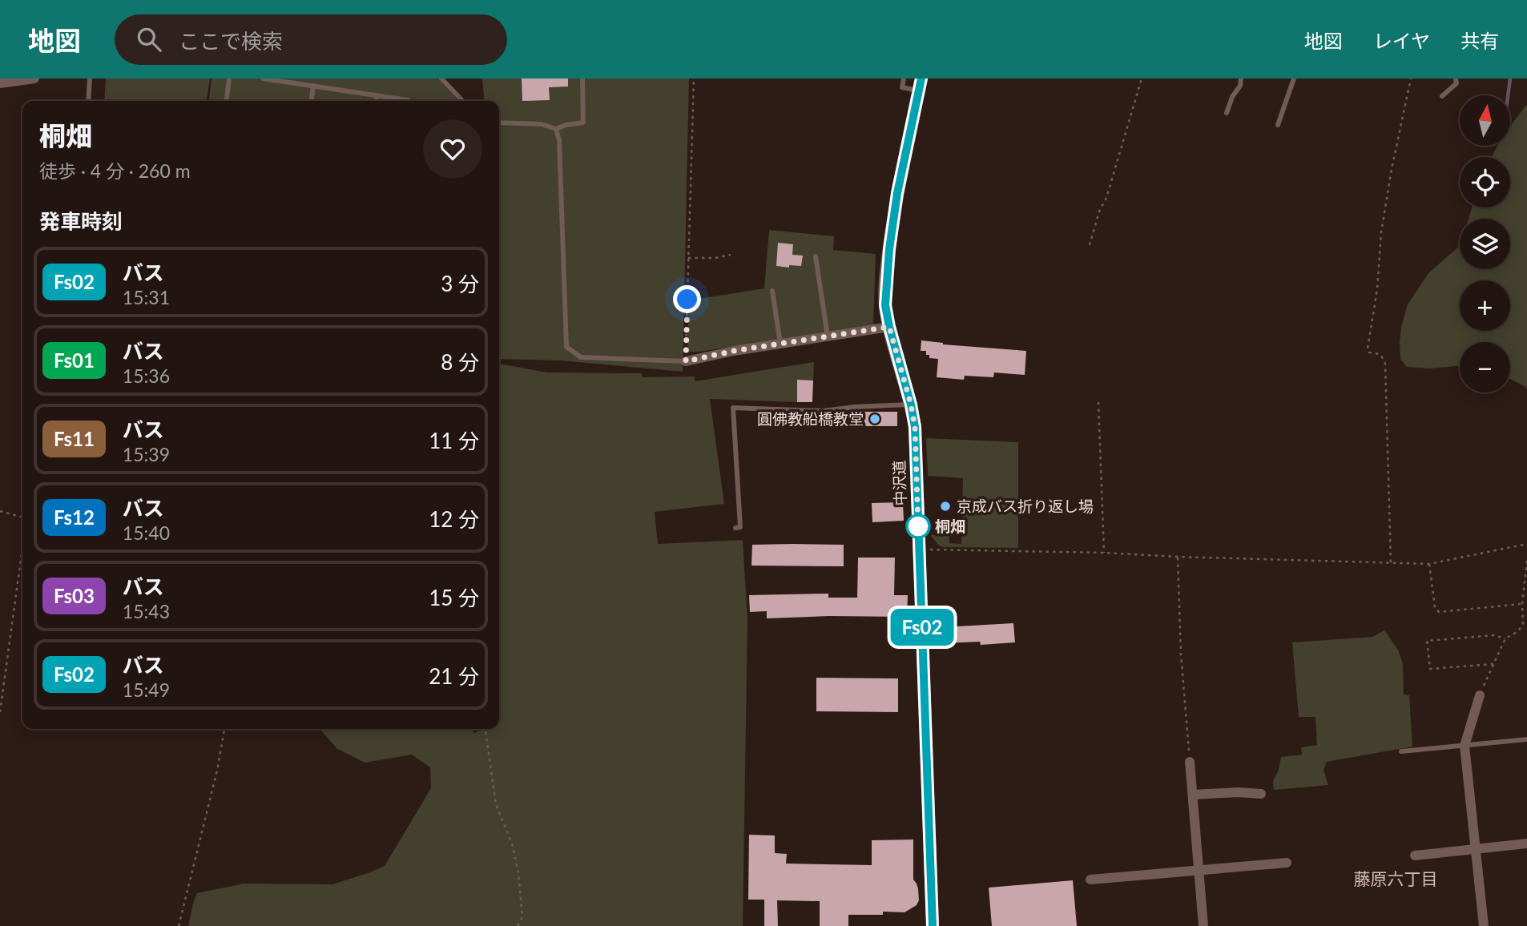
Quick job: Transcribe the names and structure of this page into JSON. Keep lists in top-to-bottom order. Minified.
{"streets":{"street":["中沢道"]},"districts":["藤原六丁目"],"places":["圓佛教船橋教堂","京成バス折り返し場","桐畑"],"lines":["bus line Fs02"],"north":"top","page":{"header":"地図","search":"ここで検索","nav":["地図","レイヤ","共有"],"on_map":"Fs02","map_buttons":["+","−"],"heading":[["桐畑","徒歩 · 4 分 · 260 m"],"発車時刻"],"list":[{"mark":"Fs02","name":"バス","note":"15:31","value":"3 分"},{"mark":"Fs01","name":"バス","note":"15:36","value":"8 分"},{"mark":"Fs11","name":"バス","note":"15:39","value":"11 分"},{"mark":"Fs12","name":"バス","note":"15:40","value":"12 分"},{"mark":"Fs03","name":"バス","note":"15:43","value":"15 分"},{"mark":"Fs02","name":"バス","note":"15:49","value":"21 分"}]}}
